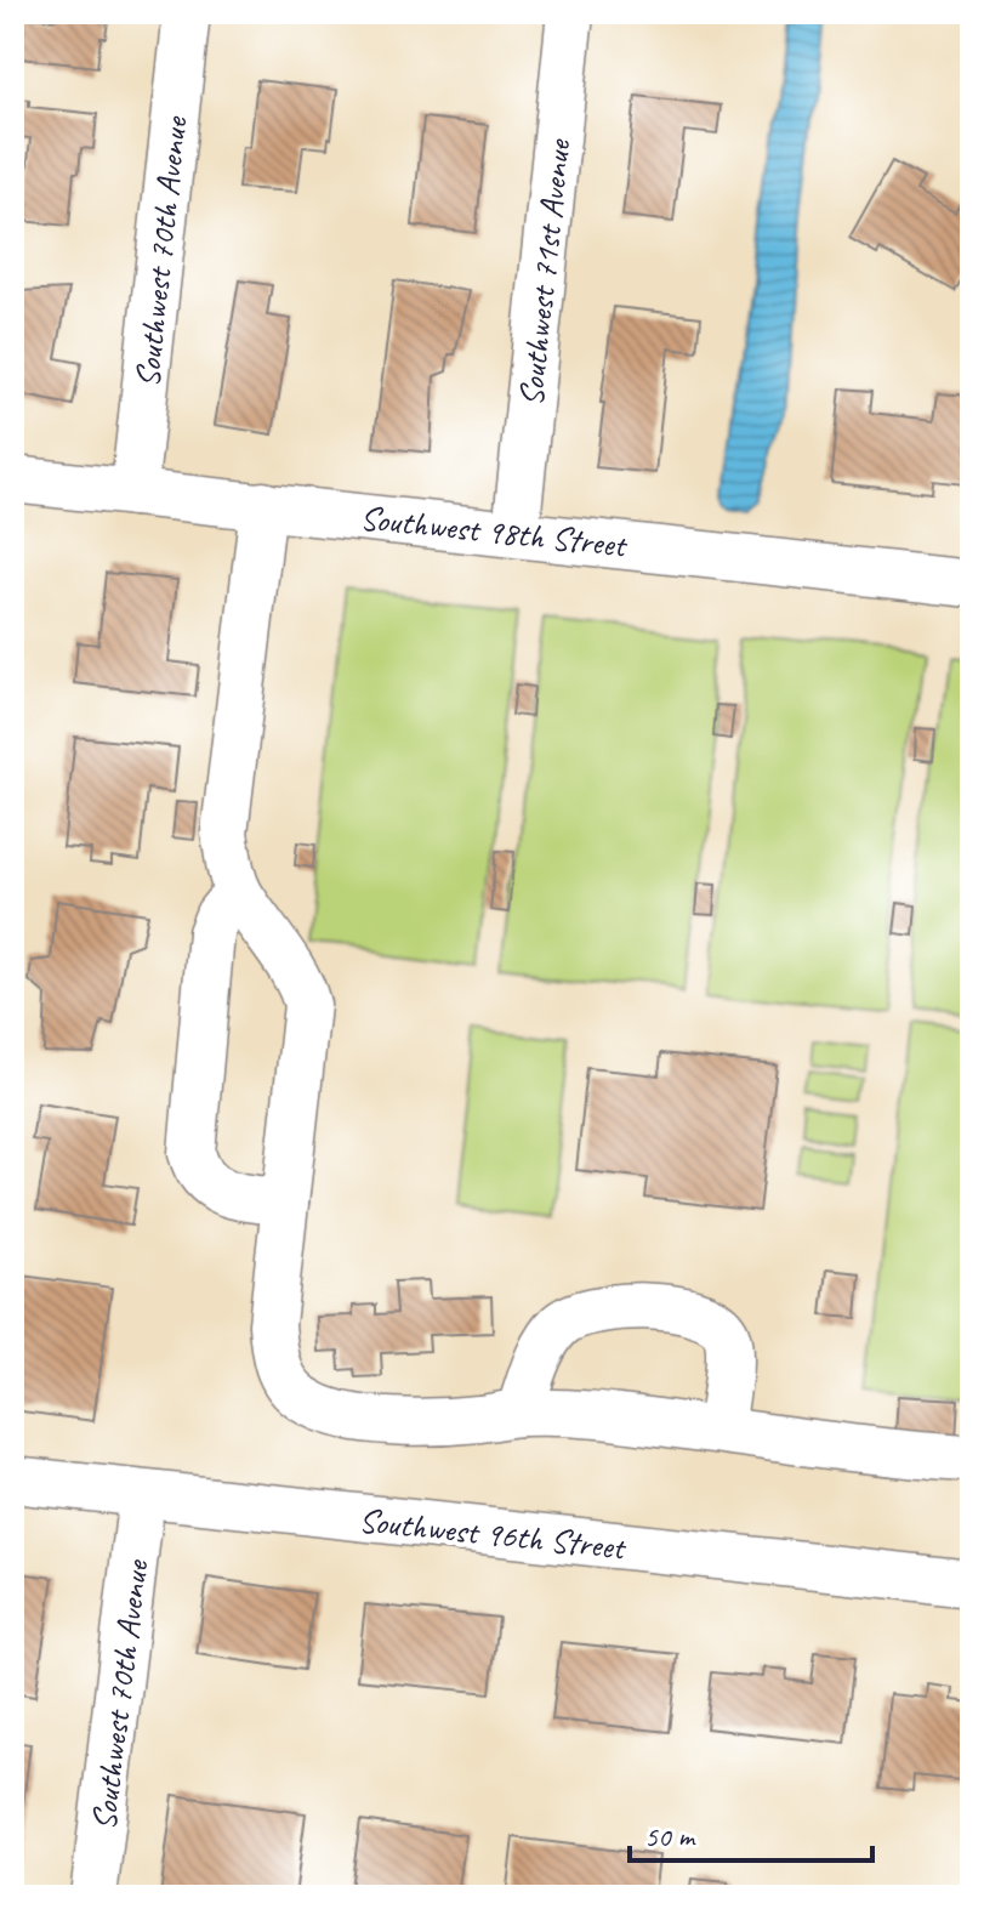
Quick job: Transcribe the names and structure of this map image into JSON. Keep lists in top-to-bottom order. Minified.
{"streets":{"street":["Southwest 70th Avenue","Southwest 71st Avenue","Southwest 98th Street","Southwest 96th Street"]},"crossings":[["Southwest 70th Avenue","Southwest 98th Street"],["Southwest 70th Avenue","Southwest 96th Street"],["Southwest 71st Avenue","Southwest 98th Street"]],"scale_bar":"50 m"}
